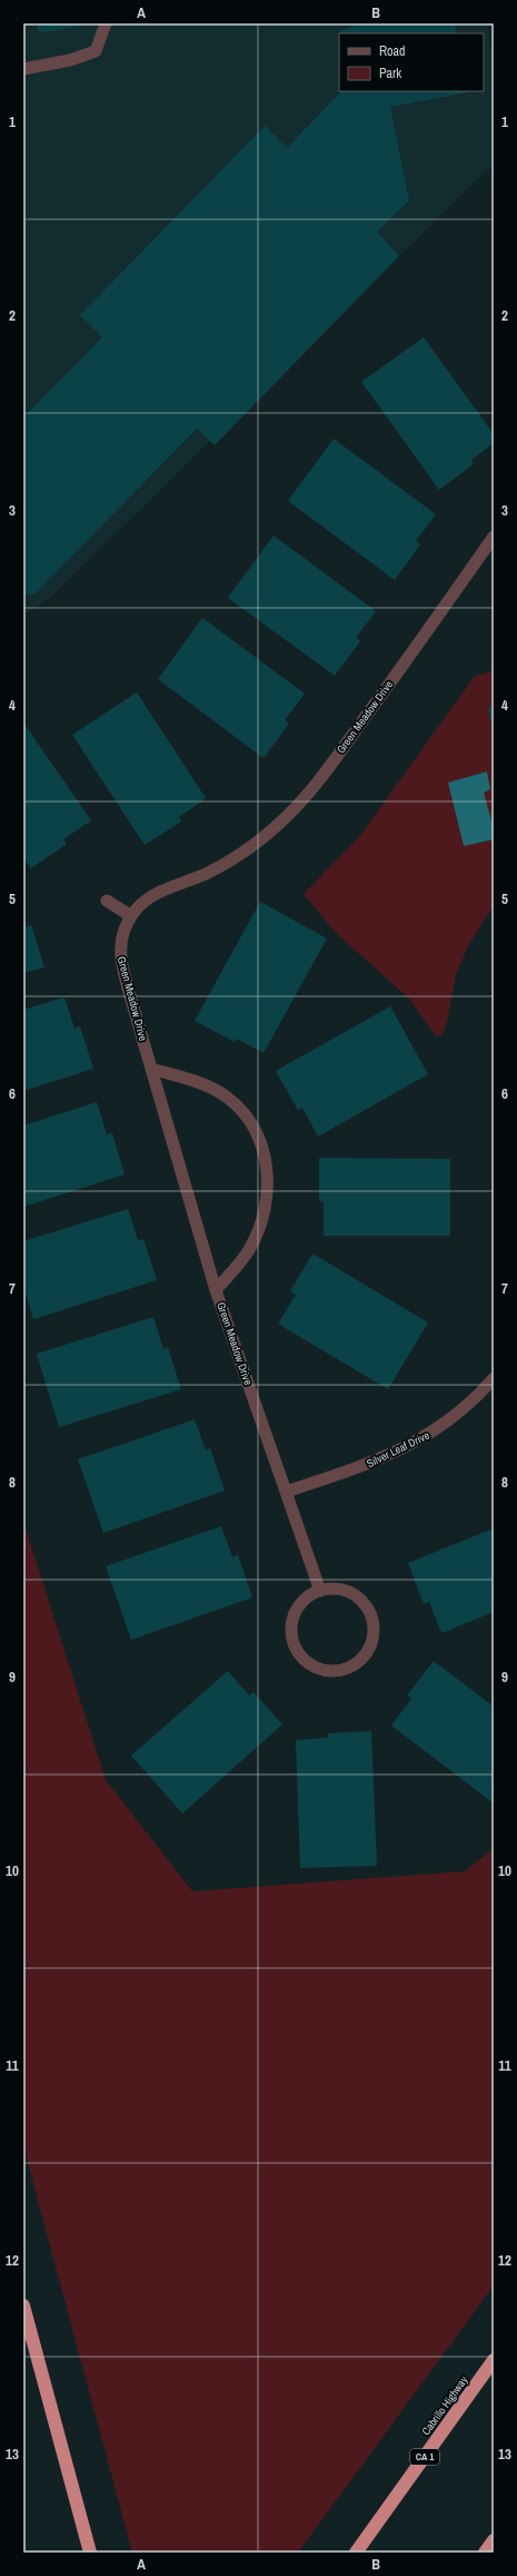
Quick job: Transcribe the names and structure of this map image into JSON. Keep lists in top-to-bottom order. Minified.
{"streets":{"highway":["Cabrillo Highway","CA 1"],"street":["Green Meadow Drive","Silver Leaf Drive"]},"crossings":[["Green Meadow Drive","Silver Leaf Drive"]],"legend":["Road","Park"],"grid":{"columns":["A","B"],"rows":["1","2","3","4","5","6","7","8","9","10","11","12","13"]}}
